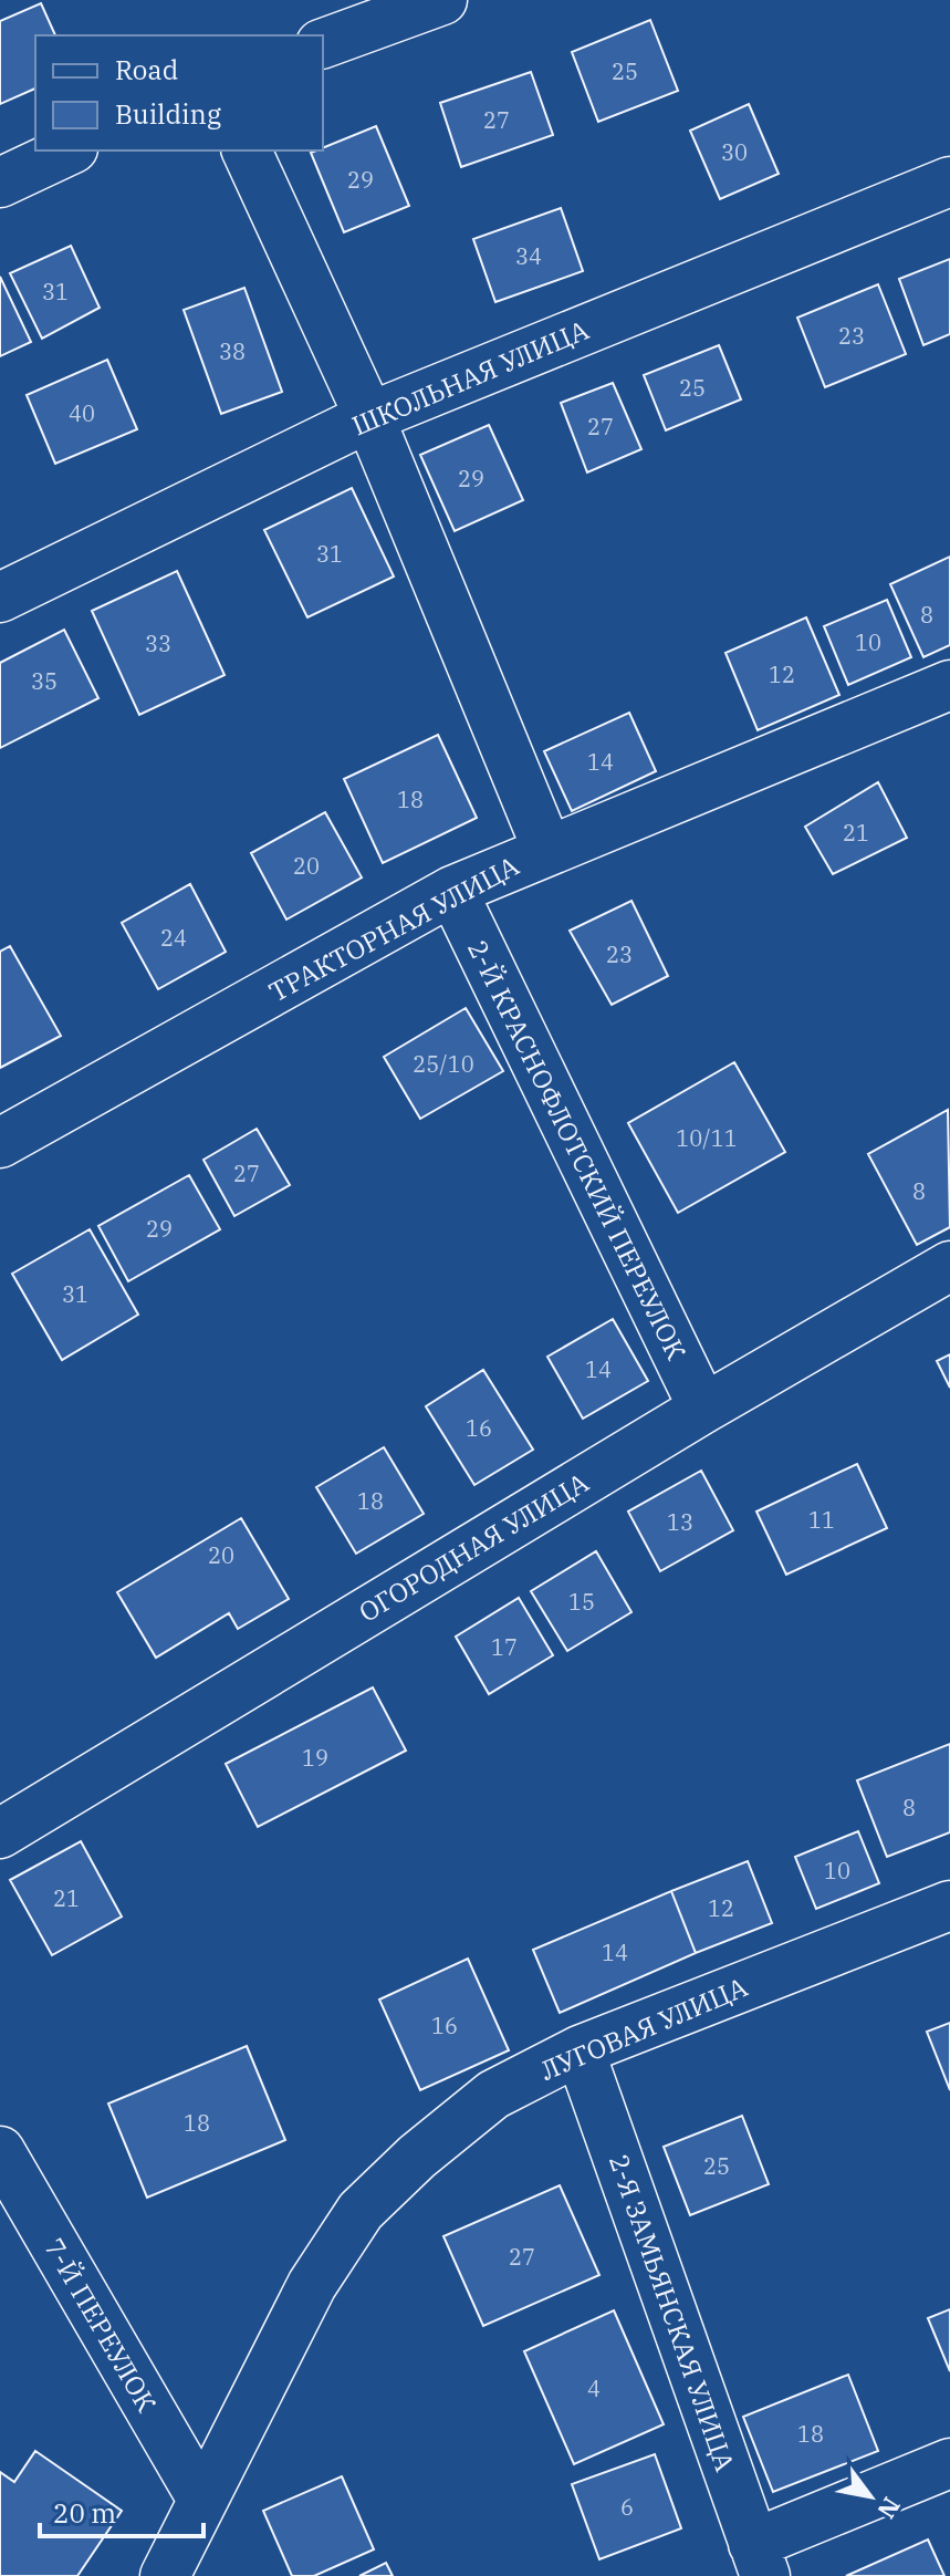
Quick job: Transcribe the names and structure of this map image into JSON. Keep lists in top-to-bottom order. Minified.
{"streets":{"street":["ШКОЛЬНАЯ УЛИЦА","ТРАКТОРНАЯ УЛИЦА","2-Й КРАСНОФЛОТСКИЙ ПЕРЕУЛОК","ОГОРОДНАЯ УЛИЦА","ЛУГОВАЯ УЛИЦА","2-Я ЗАМЬЯНСКАЯ УЛИЦА","7-Й ПЕРЕУЛОК"]},"crossings":[["ТРАКТОРНАЯ УЛИЦА","2-Й КРАСНОФЛОТСКИЙ ПЕРЕУЛОК"],["2-Й КРАСНОФЛОТСКИЙ ПЕРЕУЛОК","ОГОРОДНАЯ УЛИЦА"],["ЛУГОВАЯ УЛИЦА","2-Я ЗАМЬЯНСКАЯ УЛИЦА"],["ЛУГОВАЯ УЛИЦА","7-Й ПЕРЕУЛОК"]],"house_numbers":["25","27","30","29","34","31","23","38","25","40","27","29","31","8","10","33","12","35","14","18","21","20","24","23","25/10","10/11","27","8","29","31","14","16","18","11","13","20","15","17","19","8","10","21","12","14","16","18","25","27","4","18","6"],"legend":["Road","Building"],"scale_bar":"20 m","north":"bottom right"}
